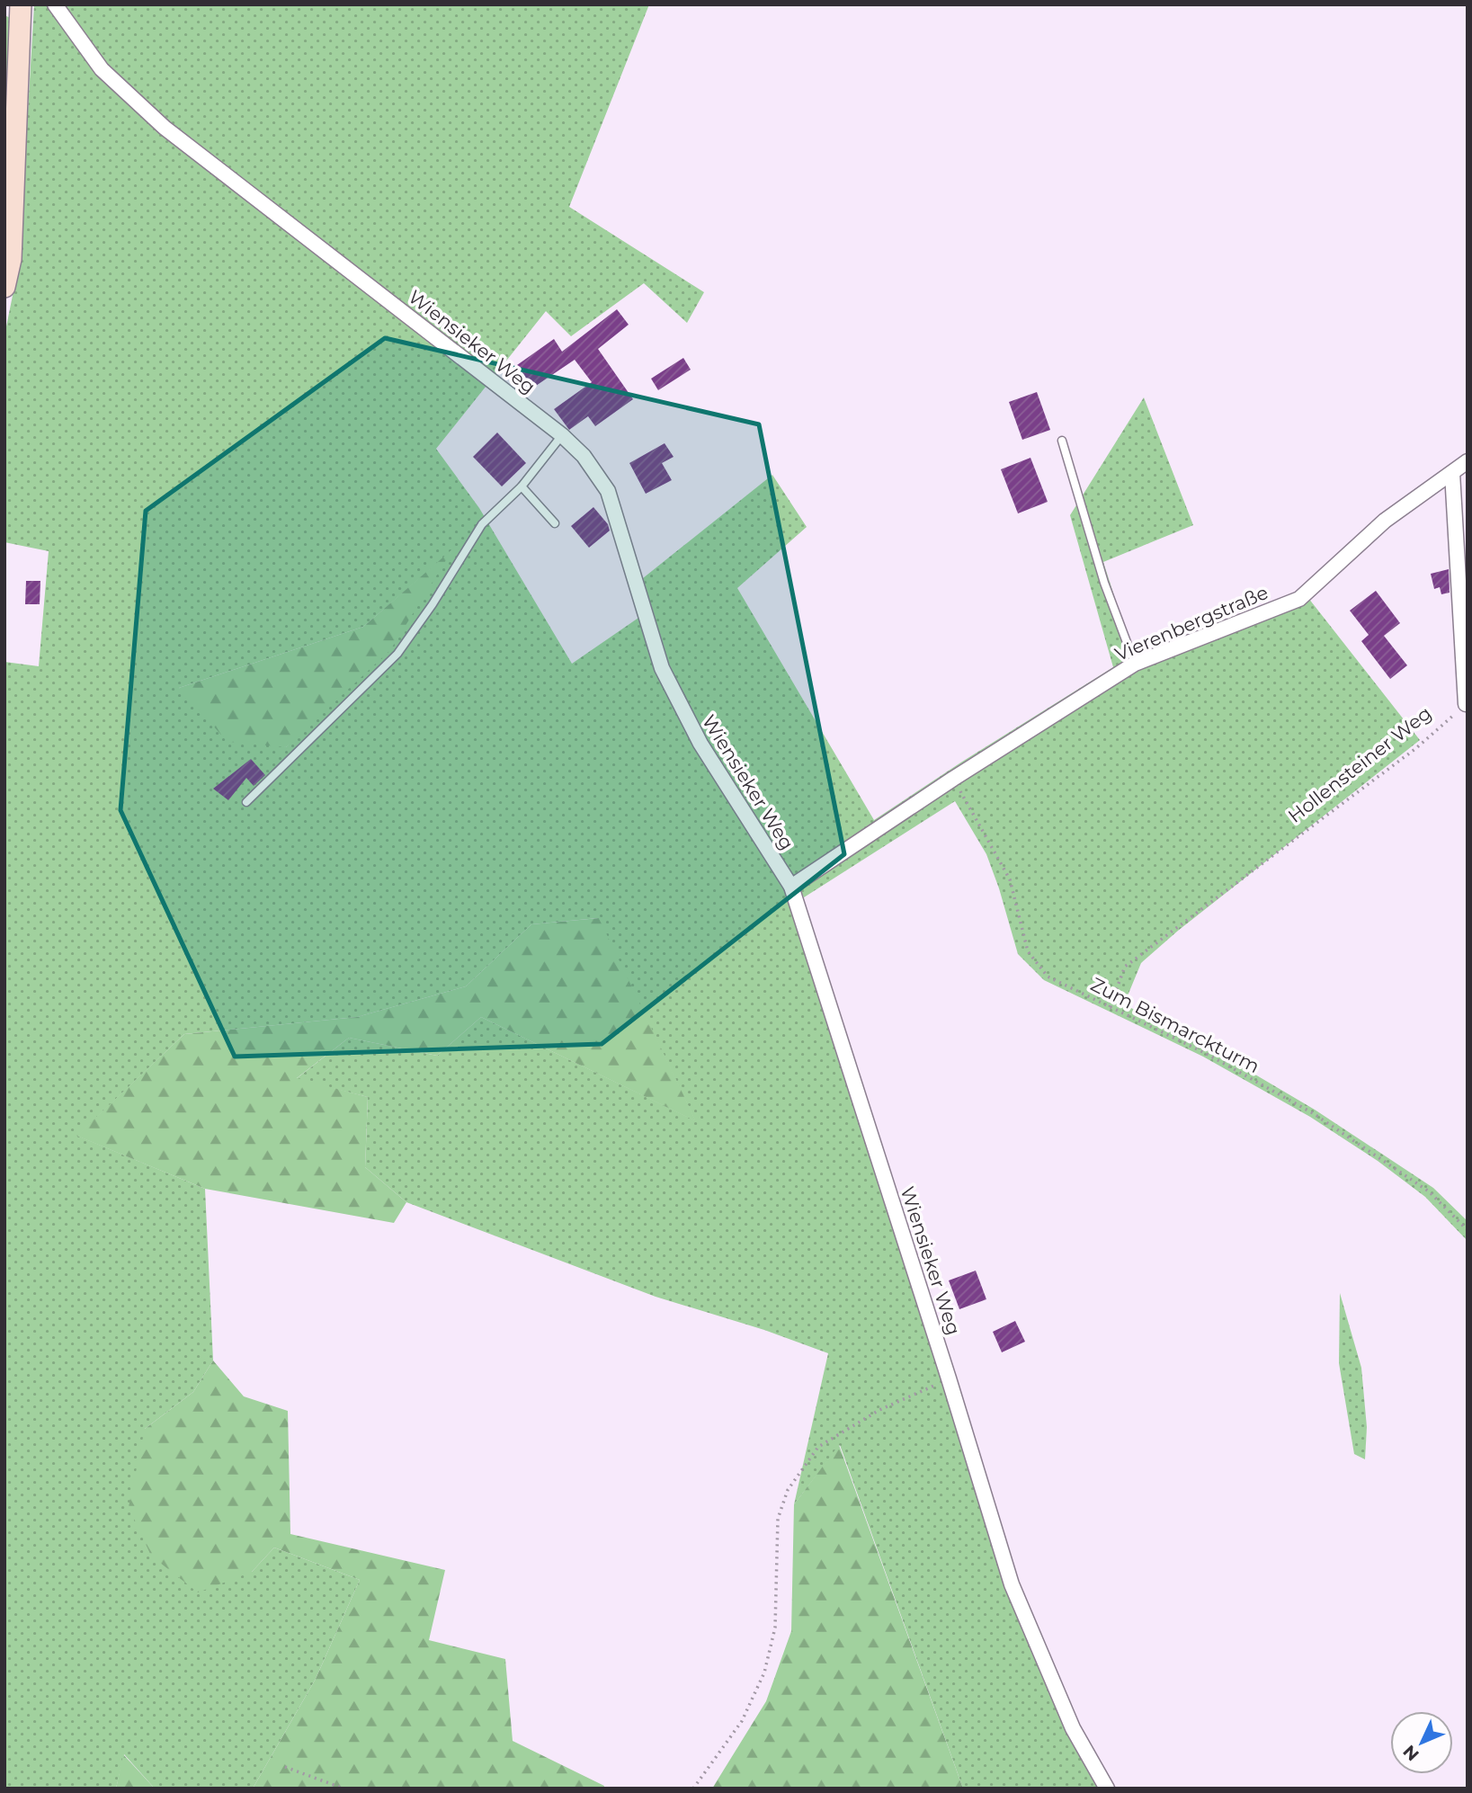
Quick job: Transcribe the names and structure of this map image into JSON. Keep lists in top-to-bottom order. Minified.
{"streets":{"street":["Wiensieker Weg","Vierenbergstraße"],"path":["Hollensteiner Weg","Zum Bismarckturm"]},"crossings":[["Wiensieker Weg","Vierenbergstraße"],["Vierenbergstraße","Zum Bismarckturm"],["Hollensteiner Weg","Zum Bismarckturm"]],"north":"bottom left"}
